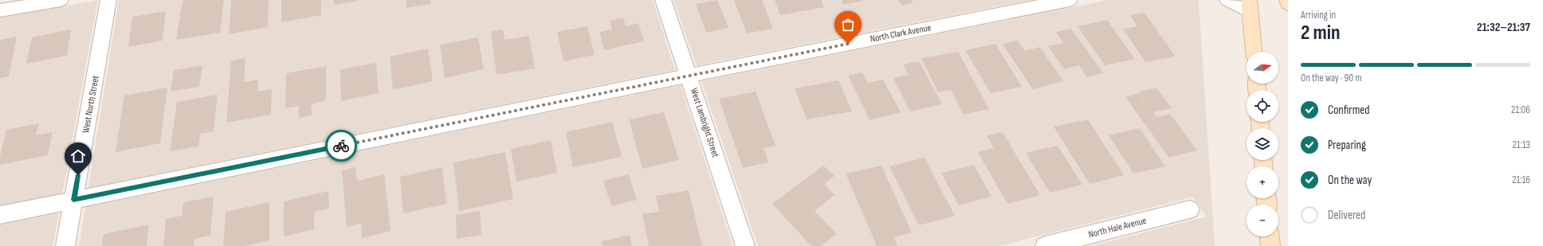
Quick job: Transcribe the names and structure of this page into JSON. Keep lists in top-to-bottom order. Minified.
{"streets":{"street":["North Clark Avenue","West North Street","West Lambright Street","North Hale Avenue"]},"crossings":[["North Clark Avenue","West North Street"],["North Clark Avenue","West Lambright Street"]],"north":"right","page":{"heading":["2 min","Arriving in","21:32–21:37"],"map_buttons":["+","−"],"bar":"On the way · 90 m","list":[["Confirmed","21:06"],["Preparing","21:13"],["On the way","21:16"],"Delivered"]}}
